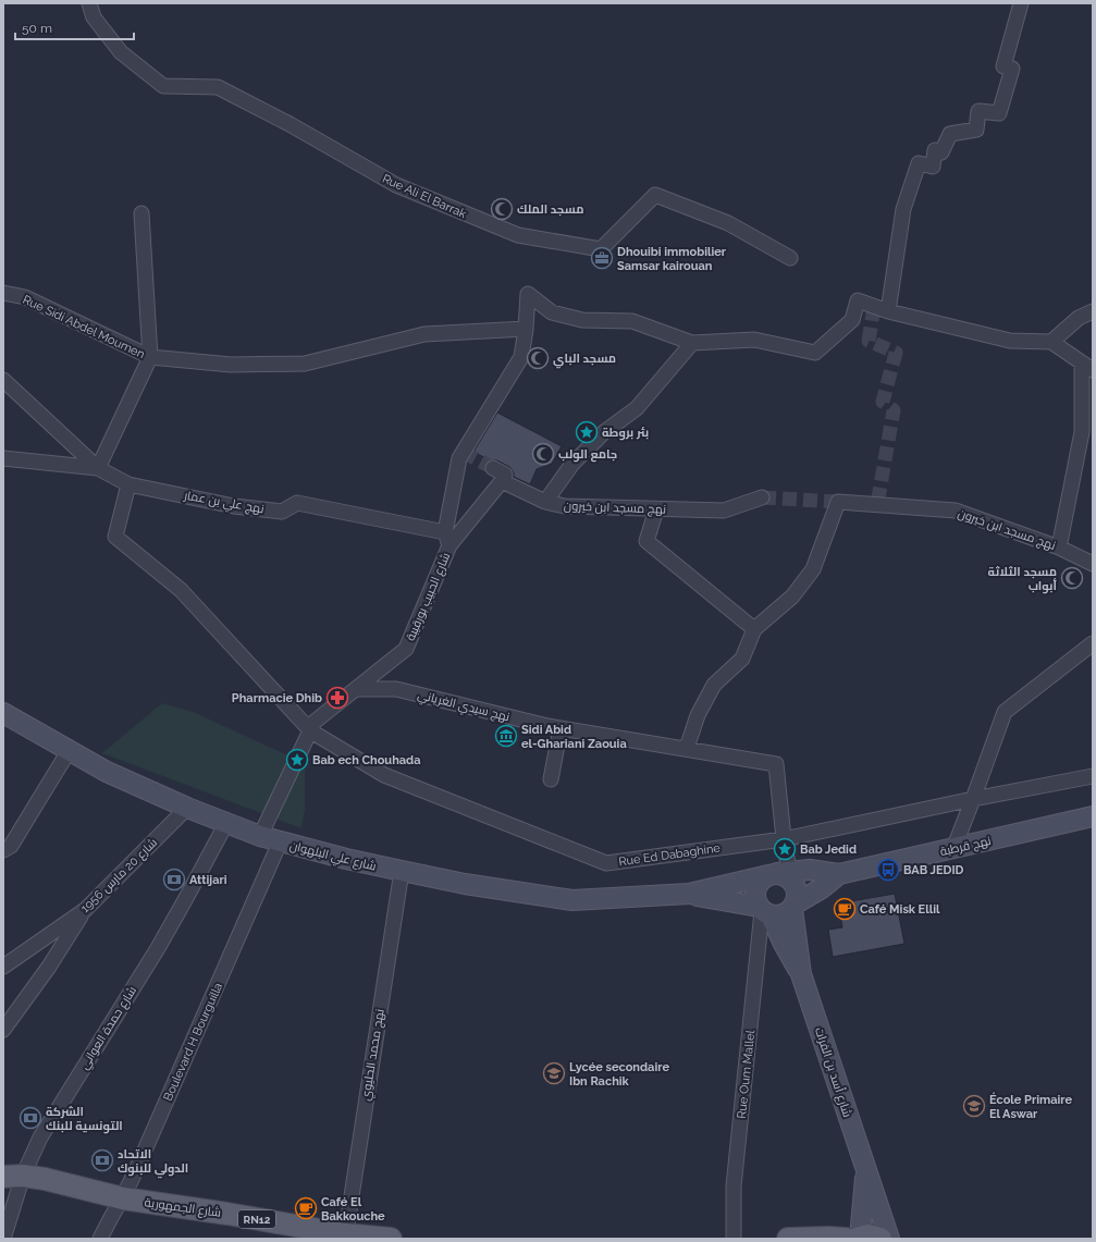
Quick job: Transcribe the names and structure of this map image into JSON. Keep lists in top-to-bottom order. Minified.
{"streets":{"main road":["شارع الجمهورية","RN12"],"street":["Rue Ali El Barrak","Rue Sidi Abdel Moumen","نهج علي بن عمار","نهج مسجد ابن خيرون","شارع الحبيب بورقيبة","نهج سيدي الغرياني","نهج قرطبة","Rue Ed Dabaghine","شارع علي البلهوان","شارع 20 مارس 1956","شارع حمدة العواني","Boulevard H Bourguilla","نهج محمد الحليوي","شارع أسد بن الفرات","Rue Oum Mallel"]},"crossings":[["Rue Sidi Abdel Moumen","شارع الحبيب بورقيبة"],["نهج علي بن عمار","شارع الحبيب بورقيبة"],["نهج علي بن عمار","Rue Ed Dabaghine"],["شارع الحبيب بورقيبة","نهج سيدي الغرياني"],["شارع الحبيب بورقيبة","Rue Ed Dabaghine"],["شارع الحبيب بورقيبة","شارع علي البلهوان"],["نهج سيدي الغرياني","Rue Ed Dabaghine"],["شارع علي البلهوان","شارع 20 مارس 1956"],["شارع علي البلهوان","شارع حمدة العواني"],["شارع علي البلهوان","Boulevard H Bourguilla"],["شارع علي البلهوان","نهج محمد الحليوي"],["شارع حمدة العواني","شارع الجمهورية"],["Boulevard H Bourguilla","شارع الجمهورية"],["نهج محمد الحليوي","شارع الجمهورية"]],"places":{"mosque":["مسجد الملك","مسجد الباي","جامع الولب","مسجد الثلاثة أبواب"],"office":["Dhouibi immobilier Samsar kairouan"],"place":["بئر بروطة","Bab ech Chouhada","Bab Jedid"],"pharmacy":["Pharmacie Dhib"],"museum":["Sidi Abid el-Ghariani Zaouia"],"bus stop":["BAB JEDID"],"bank":["Attijari","الشركة التونسية للبنك","الاتحاد الدولي للبنوك"],"cafe":["Café Misk Ellil","Café El Bakkouche"],"school or university":["Lycée secondaire Ibn Rachik","École Primaire El Aswar"]},"scale_bar":"50 m"}
